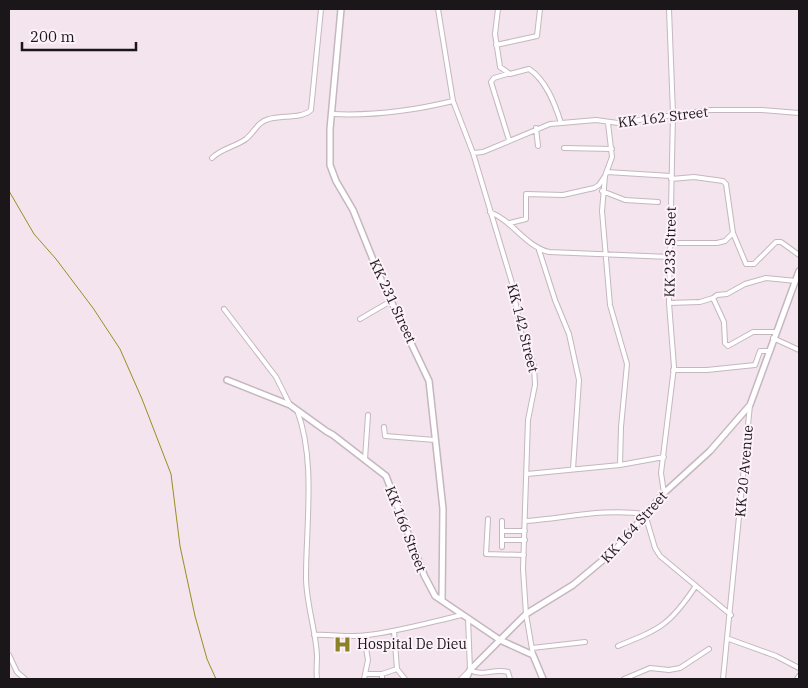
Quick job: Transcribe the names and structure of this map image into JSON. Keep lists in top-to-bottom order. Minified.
{"streets":{"street":["KK 162 Street","KK 233 Street","KK 231 Street","KK 142 Street","KK 20 Avenue","KK 164 Street","KK 166 Street"]},"crossings":[["KK 162 Street","KK 233 Street"],["KK 162 Street","KK 142 Street"],["KK 233 Street","KK 164 Street"],["KK 231 Street","KK 166 Street"],["KK 142 Street","KK 164 Street"],["KK 142 Street","KK 166 Street"],["KK 20 Avenue","KK 164 Street"],["KK 164 Street","KK 166 Street"]],"places":{"hospital":["Hospital De Dieu"]},"scale_bar":"200 m"}
